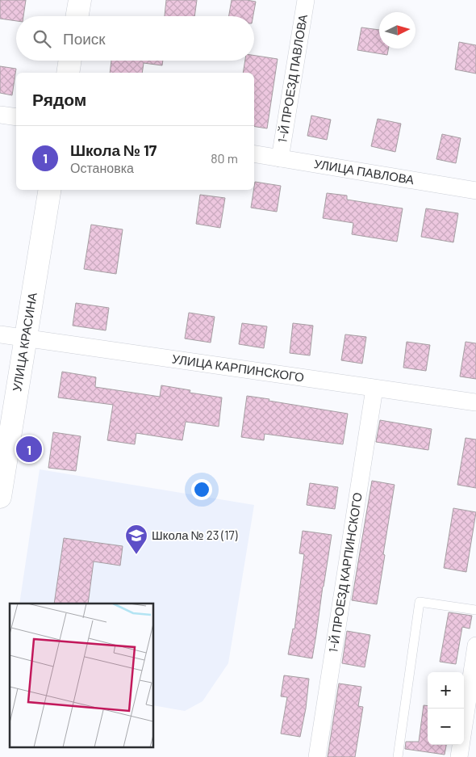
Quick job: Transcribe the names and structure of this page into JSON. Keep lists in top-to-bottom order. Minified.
{"streets":{"main road":["УЛИЦА КРАСИНА"],"street":["1-Й ПРОЕЗД ПАВЛОВА","УЛИЦА ПАВЛОВА","УЛИЦА КАРПИНСКОГО","1-Й ПРОЕЗД КАРПИНСКОГО"]},"crossings":[["1-Й ПРОЕЗД ПАВЛОВА","УЛИЦА ПАВЛОВА"],["УЛИЦА КРАСИНА","УЛИЦА КАРПИНСКОГО"],["УЛИЦА КАРПИНСКОГО","1-Й ПРОЕЗД КАРПИНСКОГО"]],"places":{"school or university":["Школа № 23 (17)"]},"north":"right","page":{"search":"Поиск","heading":"Рядом","list":[{"mark":"1","name":"Школа № 17","note":"Остановка","value":"80 m"}],"pins":"1","map_buttons":["+","−"]}}
